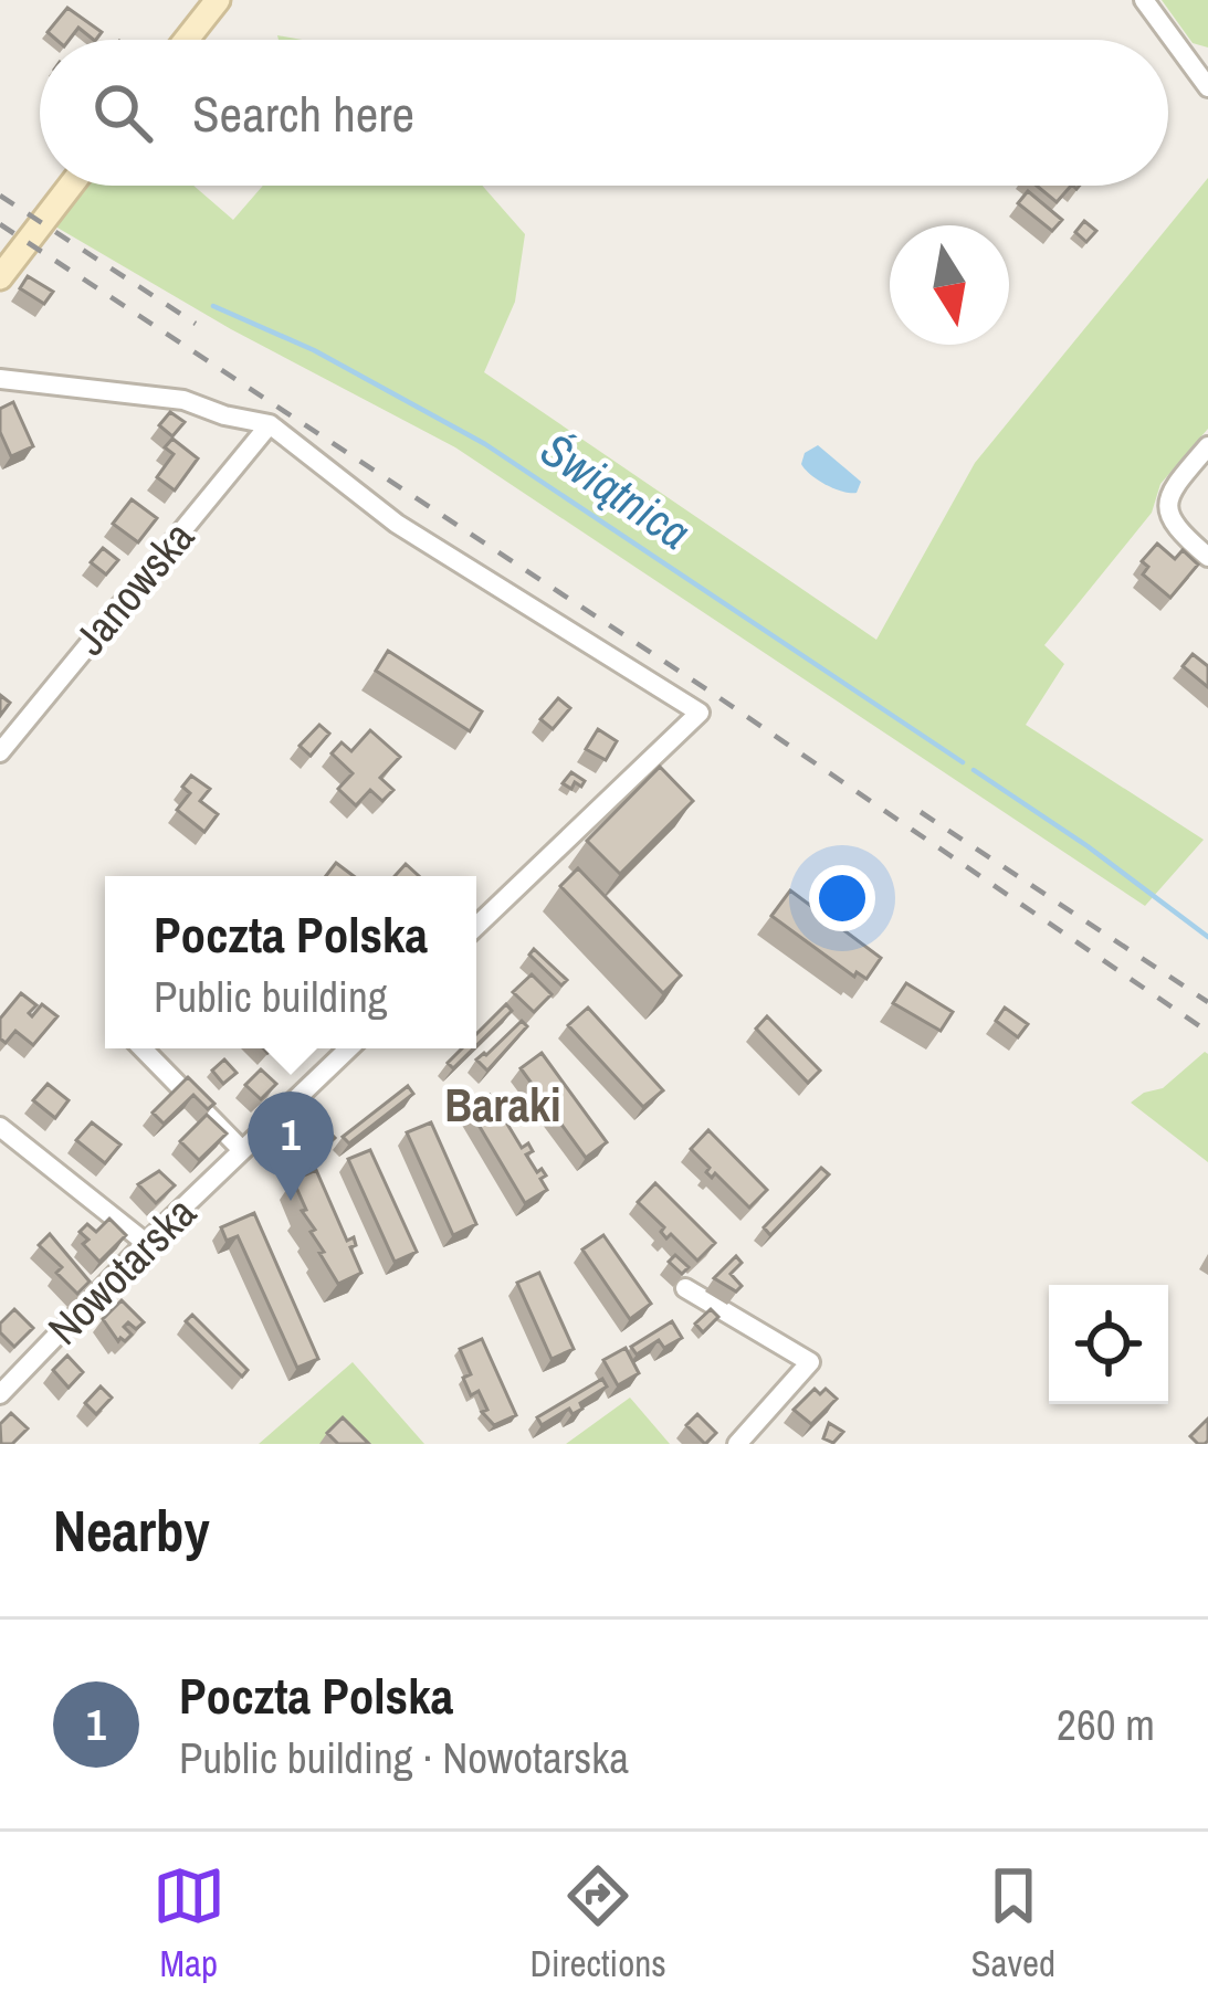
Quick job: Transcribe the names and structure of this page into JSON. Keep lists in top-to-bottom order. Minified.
{"streets":{"street":["Janowska","Nowotarska"]},"districts":["Baraki"],"water":["Świątnica"],"north":"bottom","page":{"search":"Search here","popup":["Poczta Polska","Public building"],"pins":"1","heading":"Nearby","list":[{"mark":"1","name":"Poczta Polska","note":"Public building · Nowotarska","value":"260 m"}],"nav":["Map","Directions","Saved"]}}
